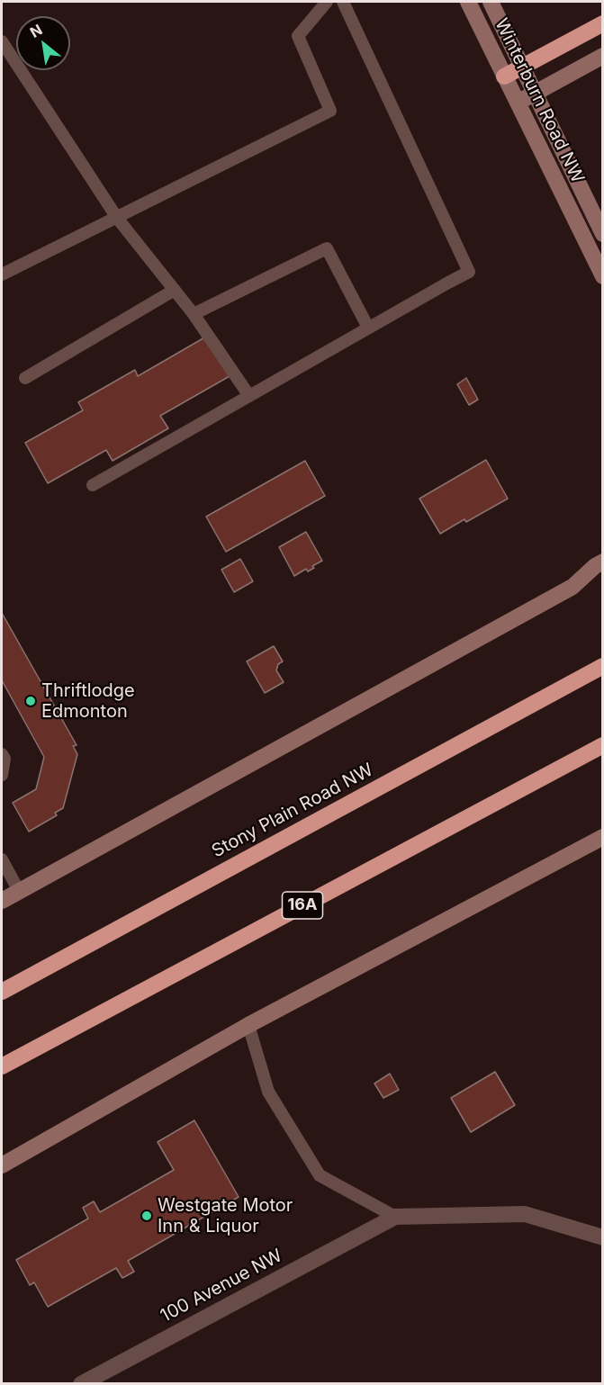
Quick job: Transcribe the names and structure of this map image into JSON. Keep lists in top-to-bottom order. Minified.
{"streets":{"highway":["Stony Plain Road NW","16A"],"main road":["Winterburn Road NW"],"street":["100 Avenue NW"]},"places":["Thriftlodge Edmonton","Westgate Motor Inn & Liquor"],"north":"top left"}
